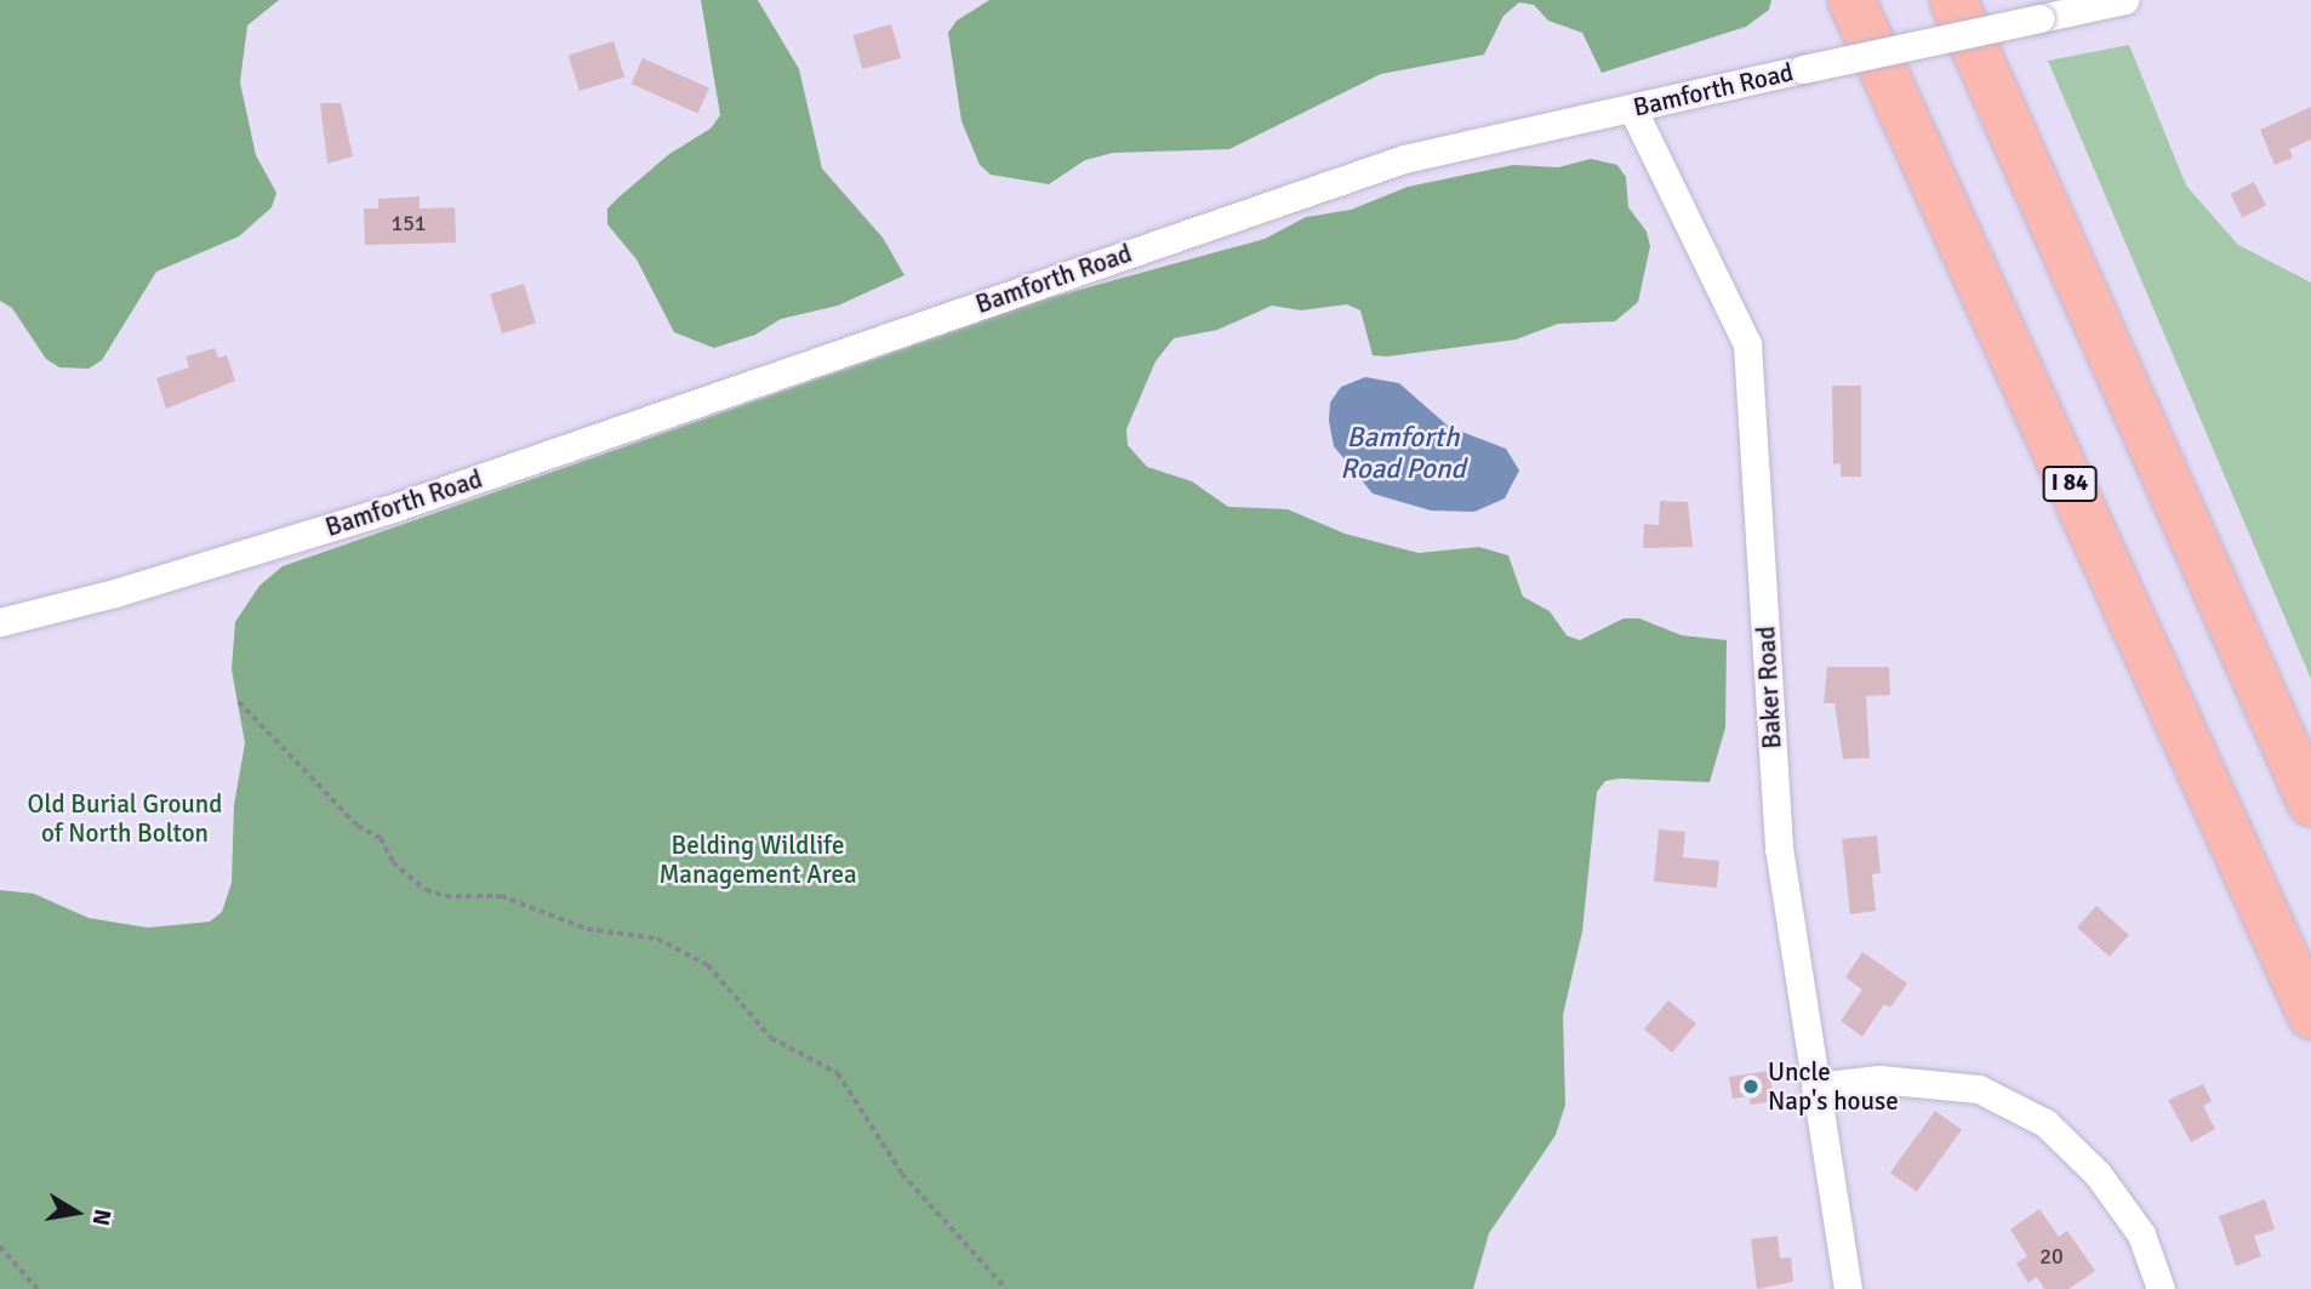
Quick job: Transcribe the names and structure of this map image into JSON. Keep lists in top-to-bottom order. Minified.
{"streets":{"highway":["I 84"],"street":["Bamforth Road","Baker Road"]},"crossings":[["Bamforth Road","Baker Road"]],"water":["Bamforth Road Pond"],"parks":["Old Burial Ground of North Bolton","Belding Wildlife Management Area"],"places":["Uncle Nap's house"],"house_numbers":["151","20"],"north":"right"}
